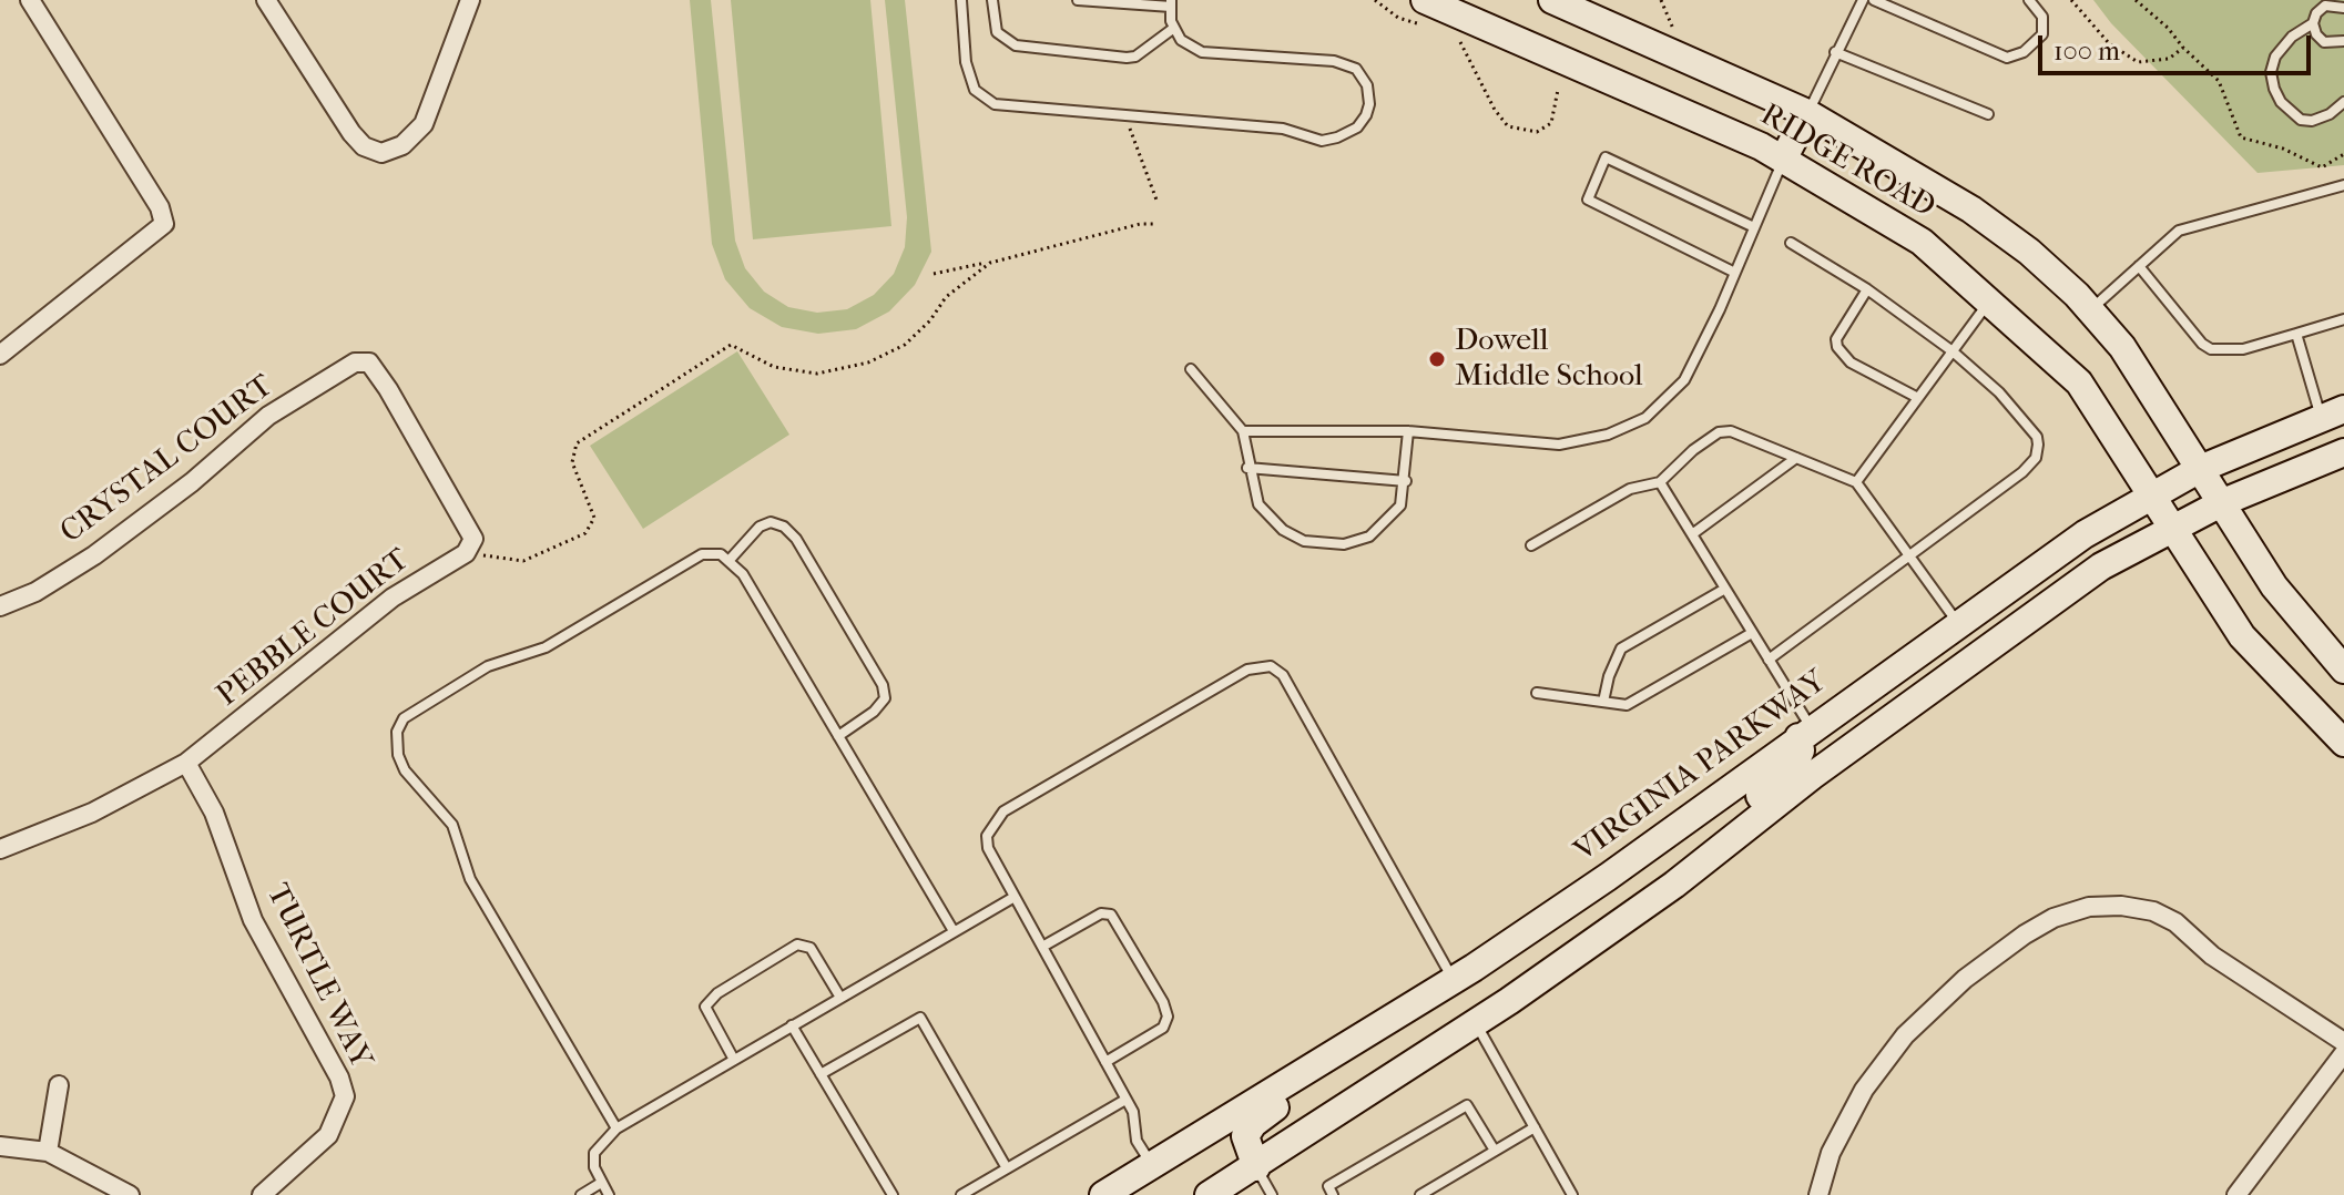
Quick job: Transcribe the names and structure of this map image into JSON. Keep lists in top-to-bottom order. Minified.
{"streets":{"main road":["RIDGE ROAD","VIRGINIA PARKWAY"],"street":["CRYSTAL COURT","PEBBLE COURT","TURTLE WAY"]},"crossings":[["RIDGE ROAD","VIRGINIA PARKWAY"],["CRYSTAL COURT","PEBBLE COURT"],["PEBBLE COURT","TURTLE WAY"]],"places":["Dowell Middle School"],"scale_bar":"100 m"}
